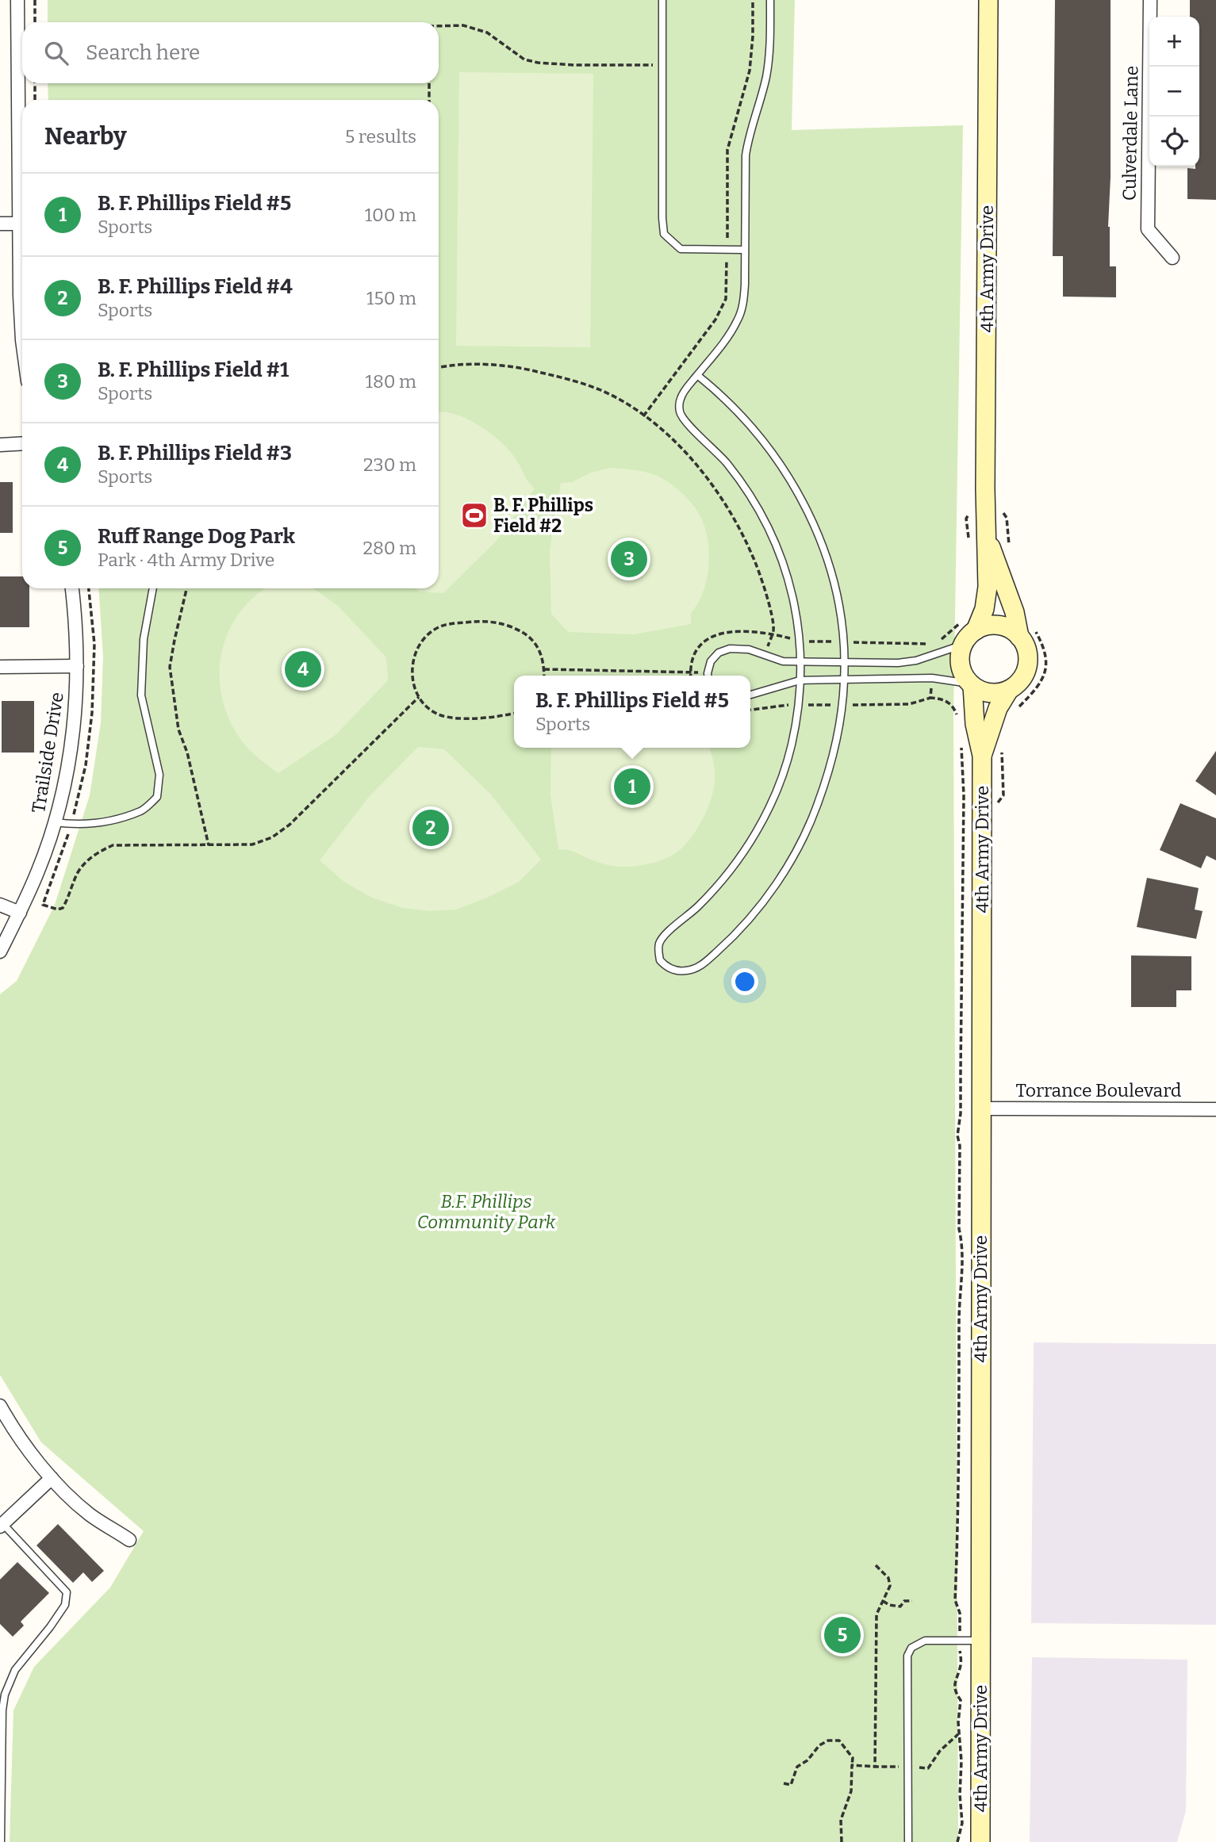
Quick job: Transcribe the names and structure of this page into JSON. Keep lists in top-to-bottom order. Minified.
{"streets":{"street":["Culverdale Lane","4th Army Drive","Trailside Drive","Torrance Boulevard"]},"crossings":[["4th Army Drive","Torrance Boulevard"]],"parks":["B.F. Phillips Community Park"],"places":{"sports":["B. F. Phillips Field #2"]},"page":{"map_buttons":["+","−"],"search":"Search here","heading":["Nearby","5 results"],"list":[{"mark":"1","name":"B. F. Phillips Field #5","note":"Sports","value":"100 m"},{"mark":"2","name":"B. F. Phillips Field #4","note":"Sports","value":"150 m"},{"mark":"3","name":"B. F. Phillips Field #1","note":"Sports","value":"180 m"},{"mark":"4","name":"B. F. Phillips Field #3","note":"Sports","value":"230 m"},{"mark":"5","name":"Ruff Range Dog Park","note":"Park · 4th Army Drive","value":"280 m"}],"pins":["3","4","1","2","5"],"popup":["B. F. Phillips Field #5","Sports"]}}
